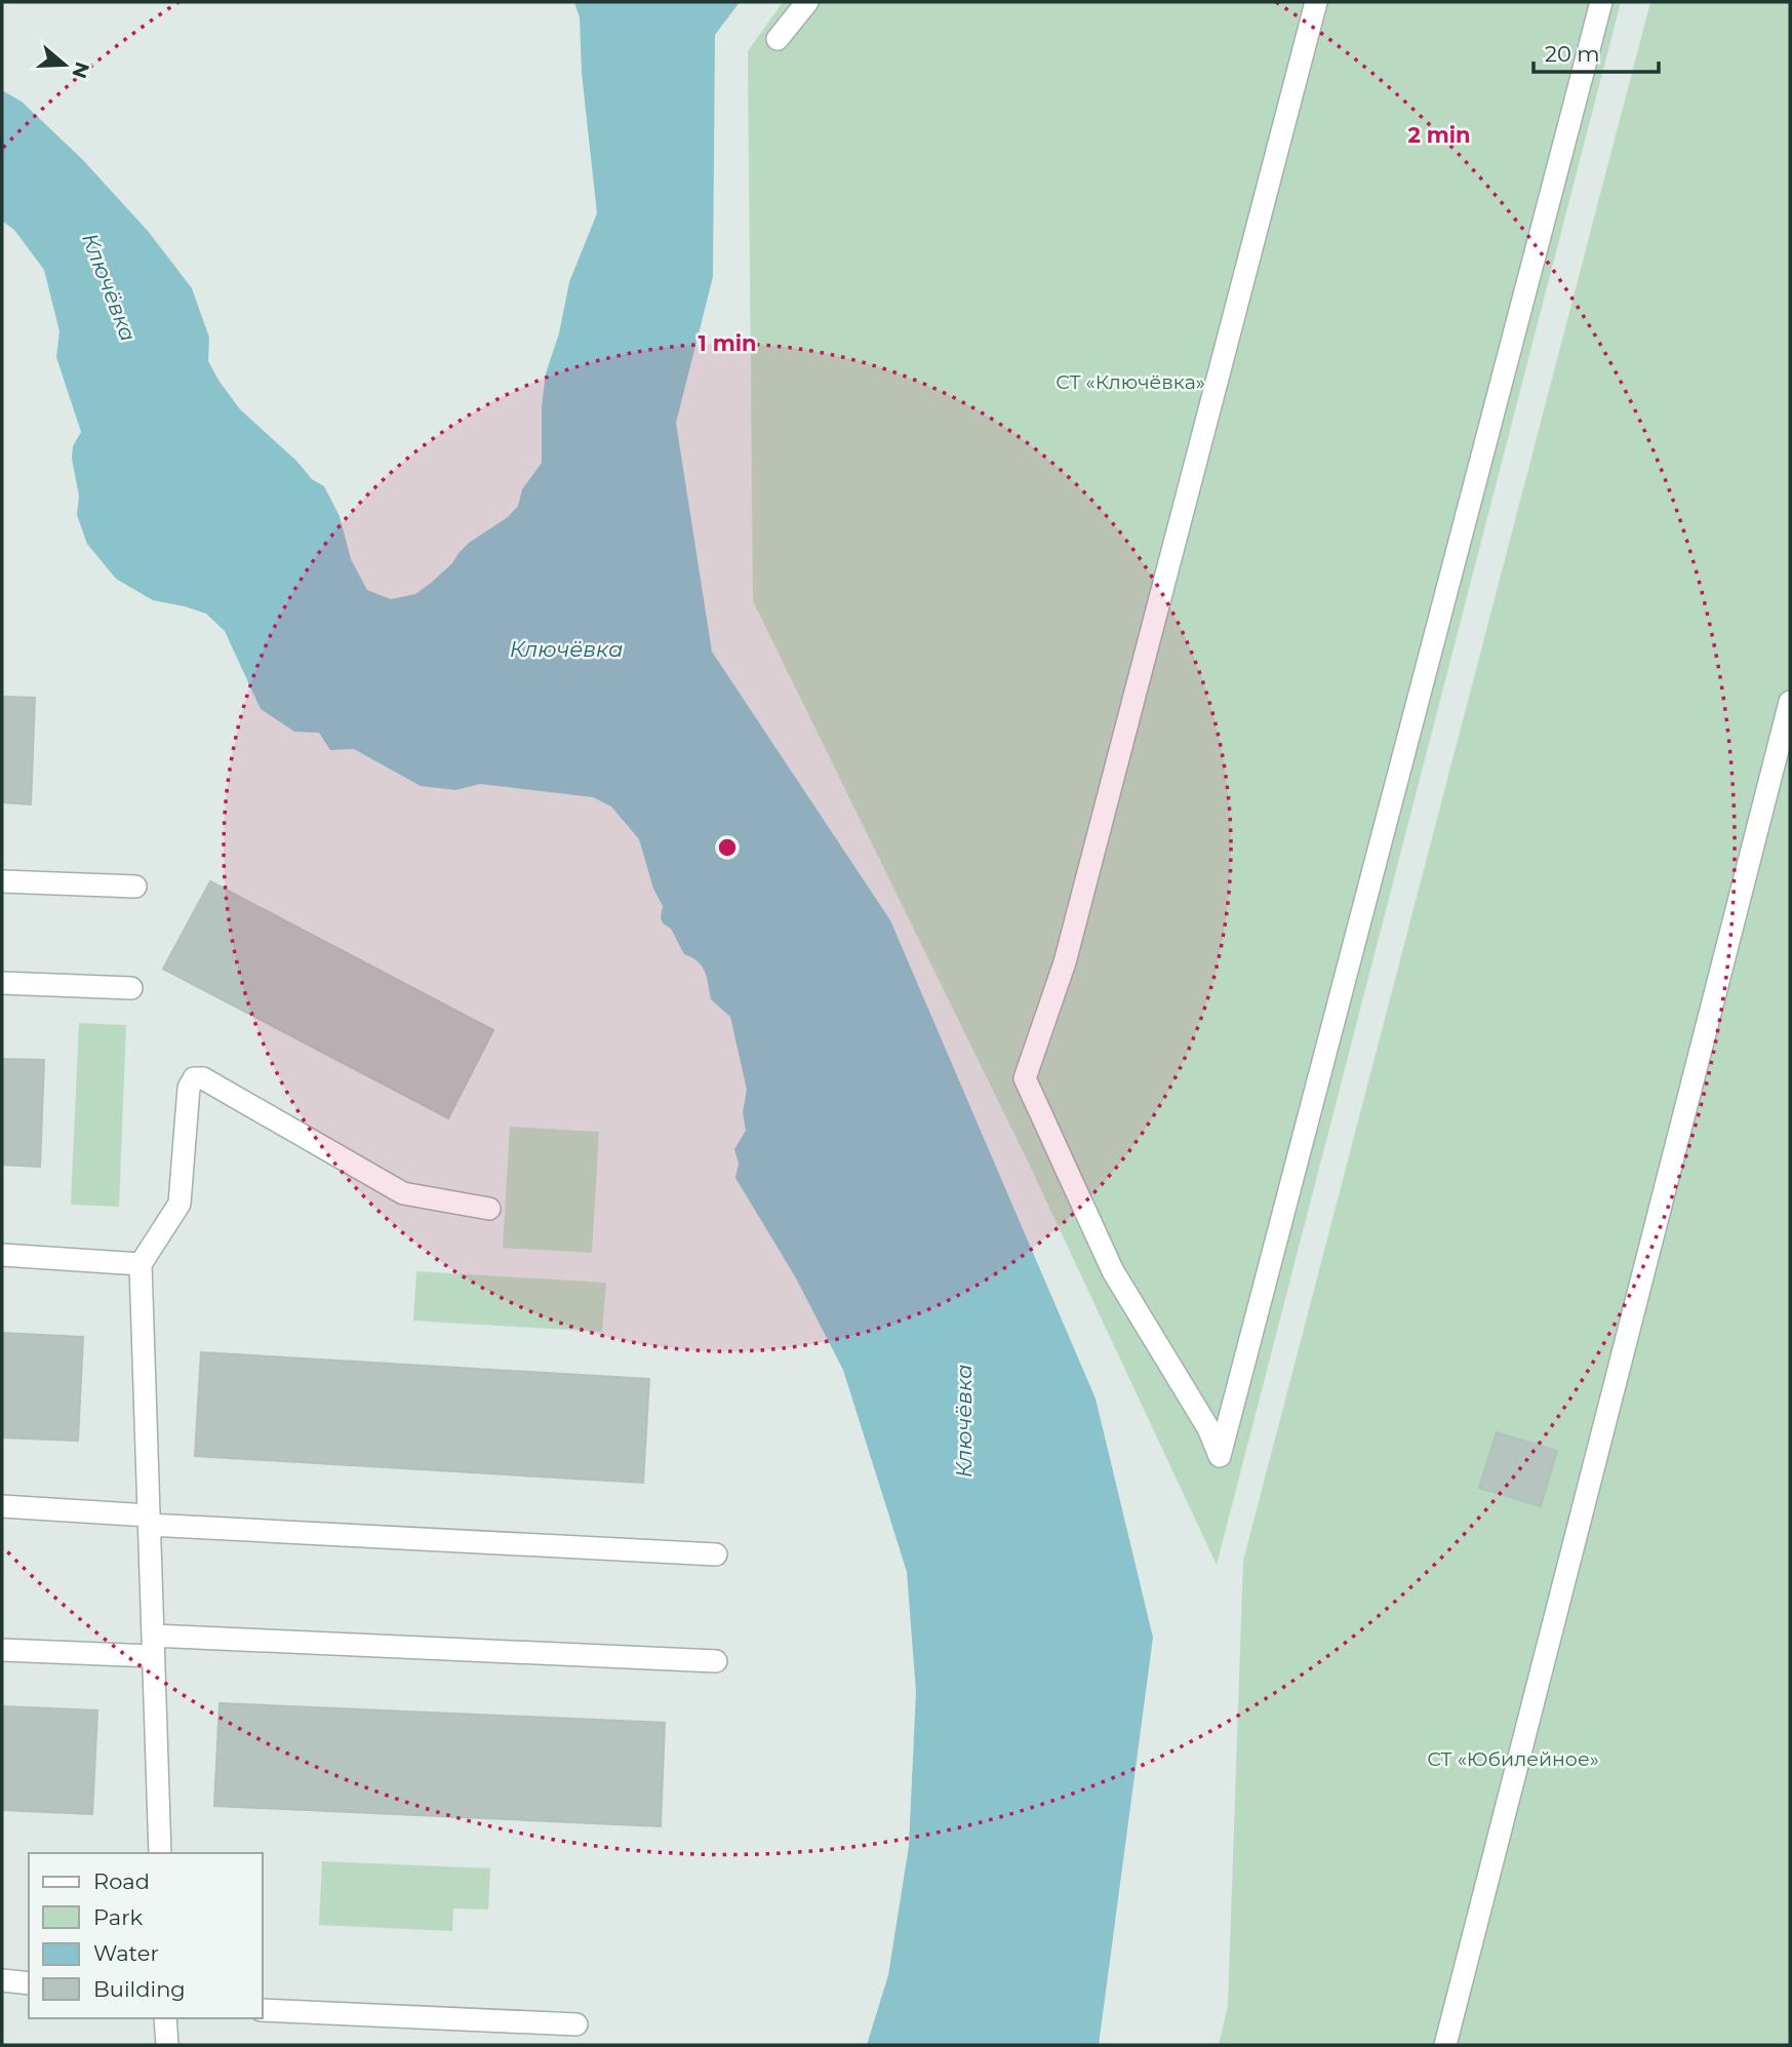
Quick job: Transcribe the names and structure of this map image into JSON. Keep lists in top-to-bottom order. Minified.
{"water":["Ключёвка"],"parks":["СТ «Ключёвка»","СТ «Юбилейное»"],"legend":["Road","Park","Water","Building"],"scale_bar":"20 m","north":"right","rings":["2 min","1 min"]}
